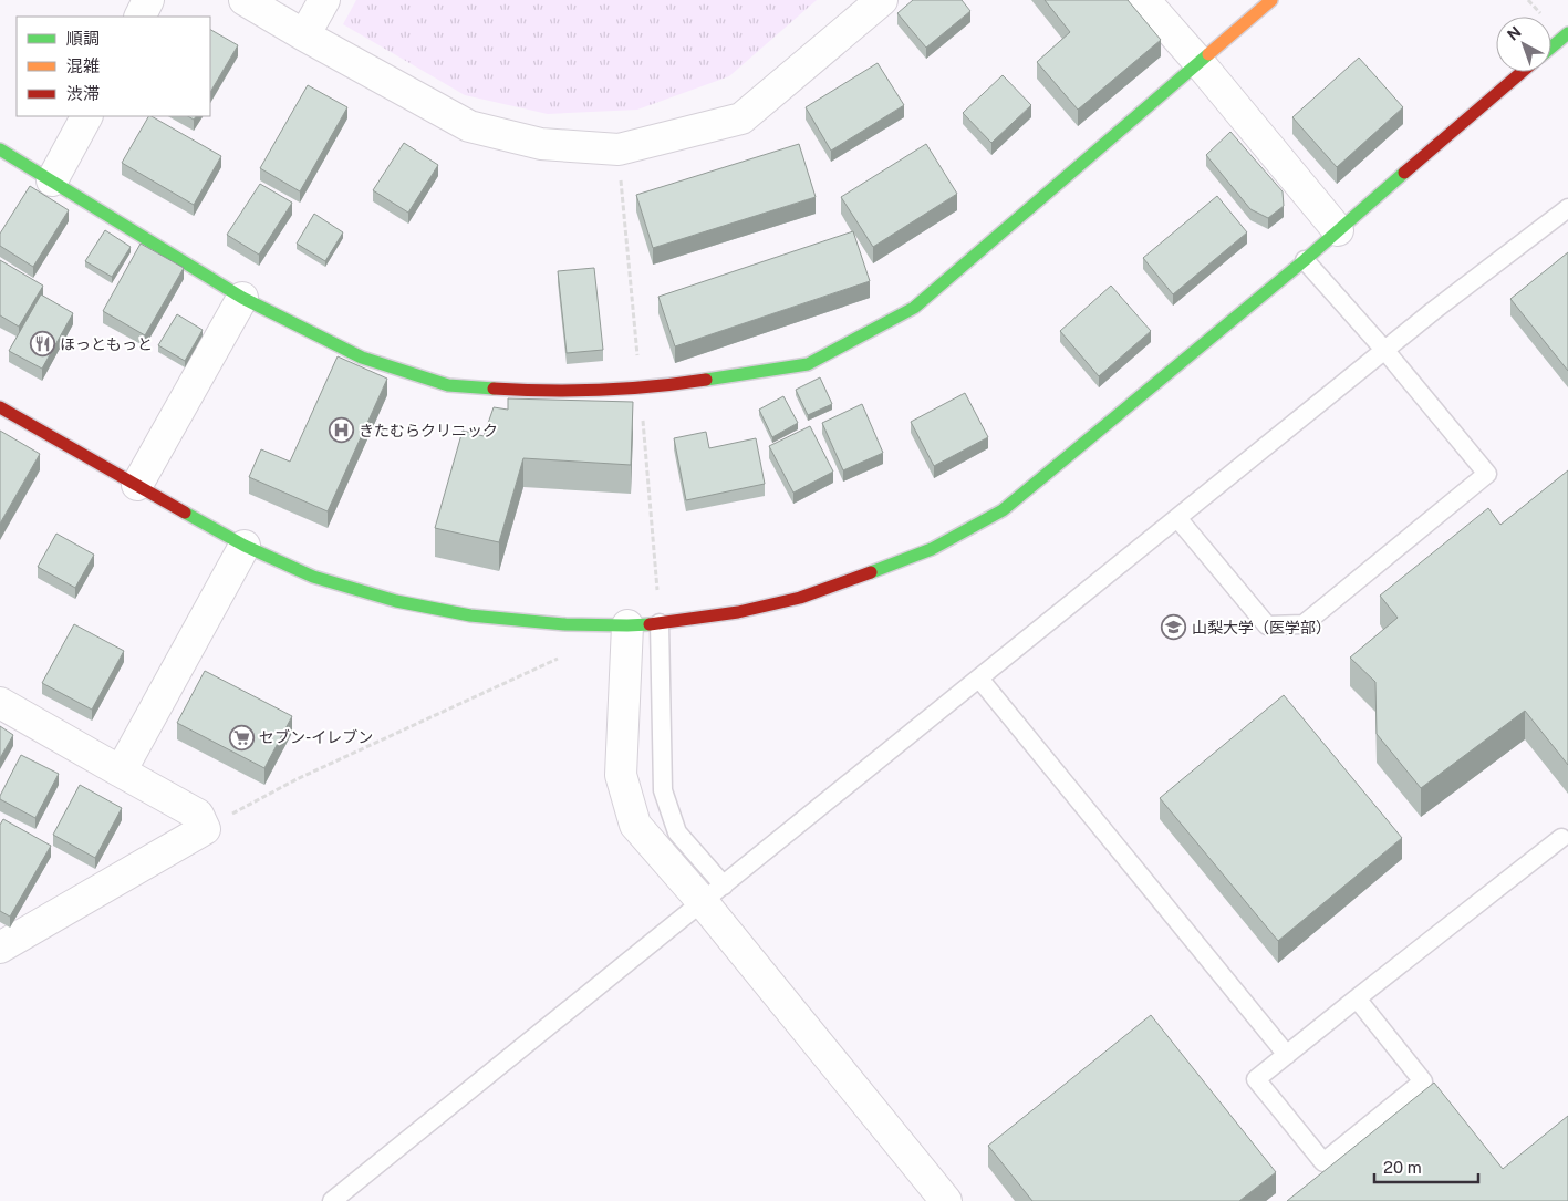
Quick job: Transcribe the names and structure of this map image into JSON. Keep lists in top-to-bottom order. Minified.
{"places":{"restaurant":["ほっともっと"],"hospital":["きたむらクリニック"],"school or university":["山梨大学（医学部）"],"supermarket":["セブン-イレブン"]},"legend":["順調","混雑","渋滞"],"scale_bar":"20 m","north":"top left"}
